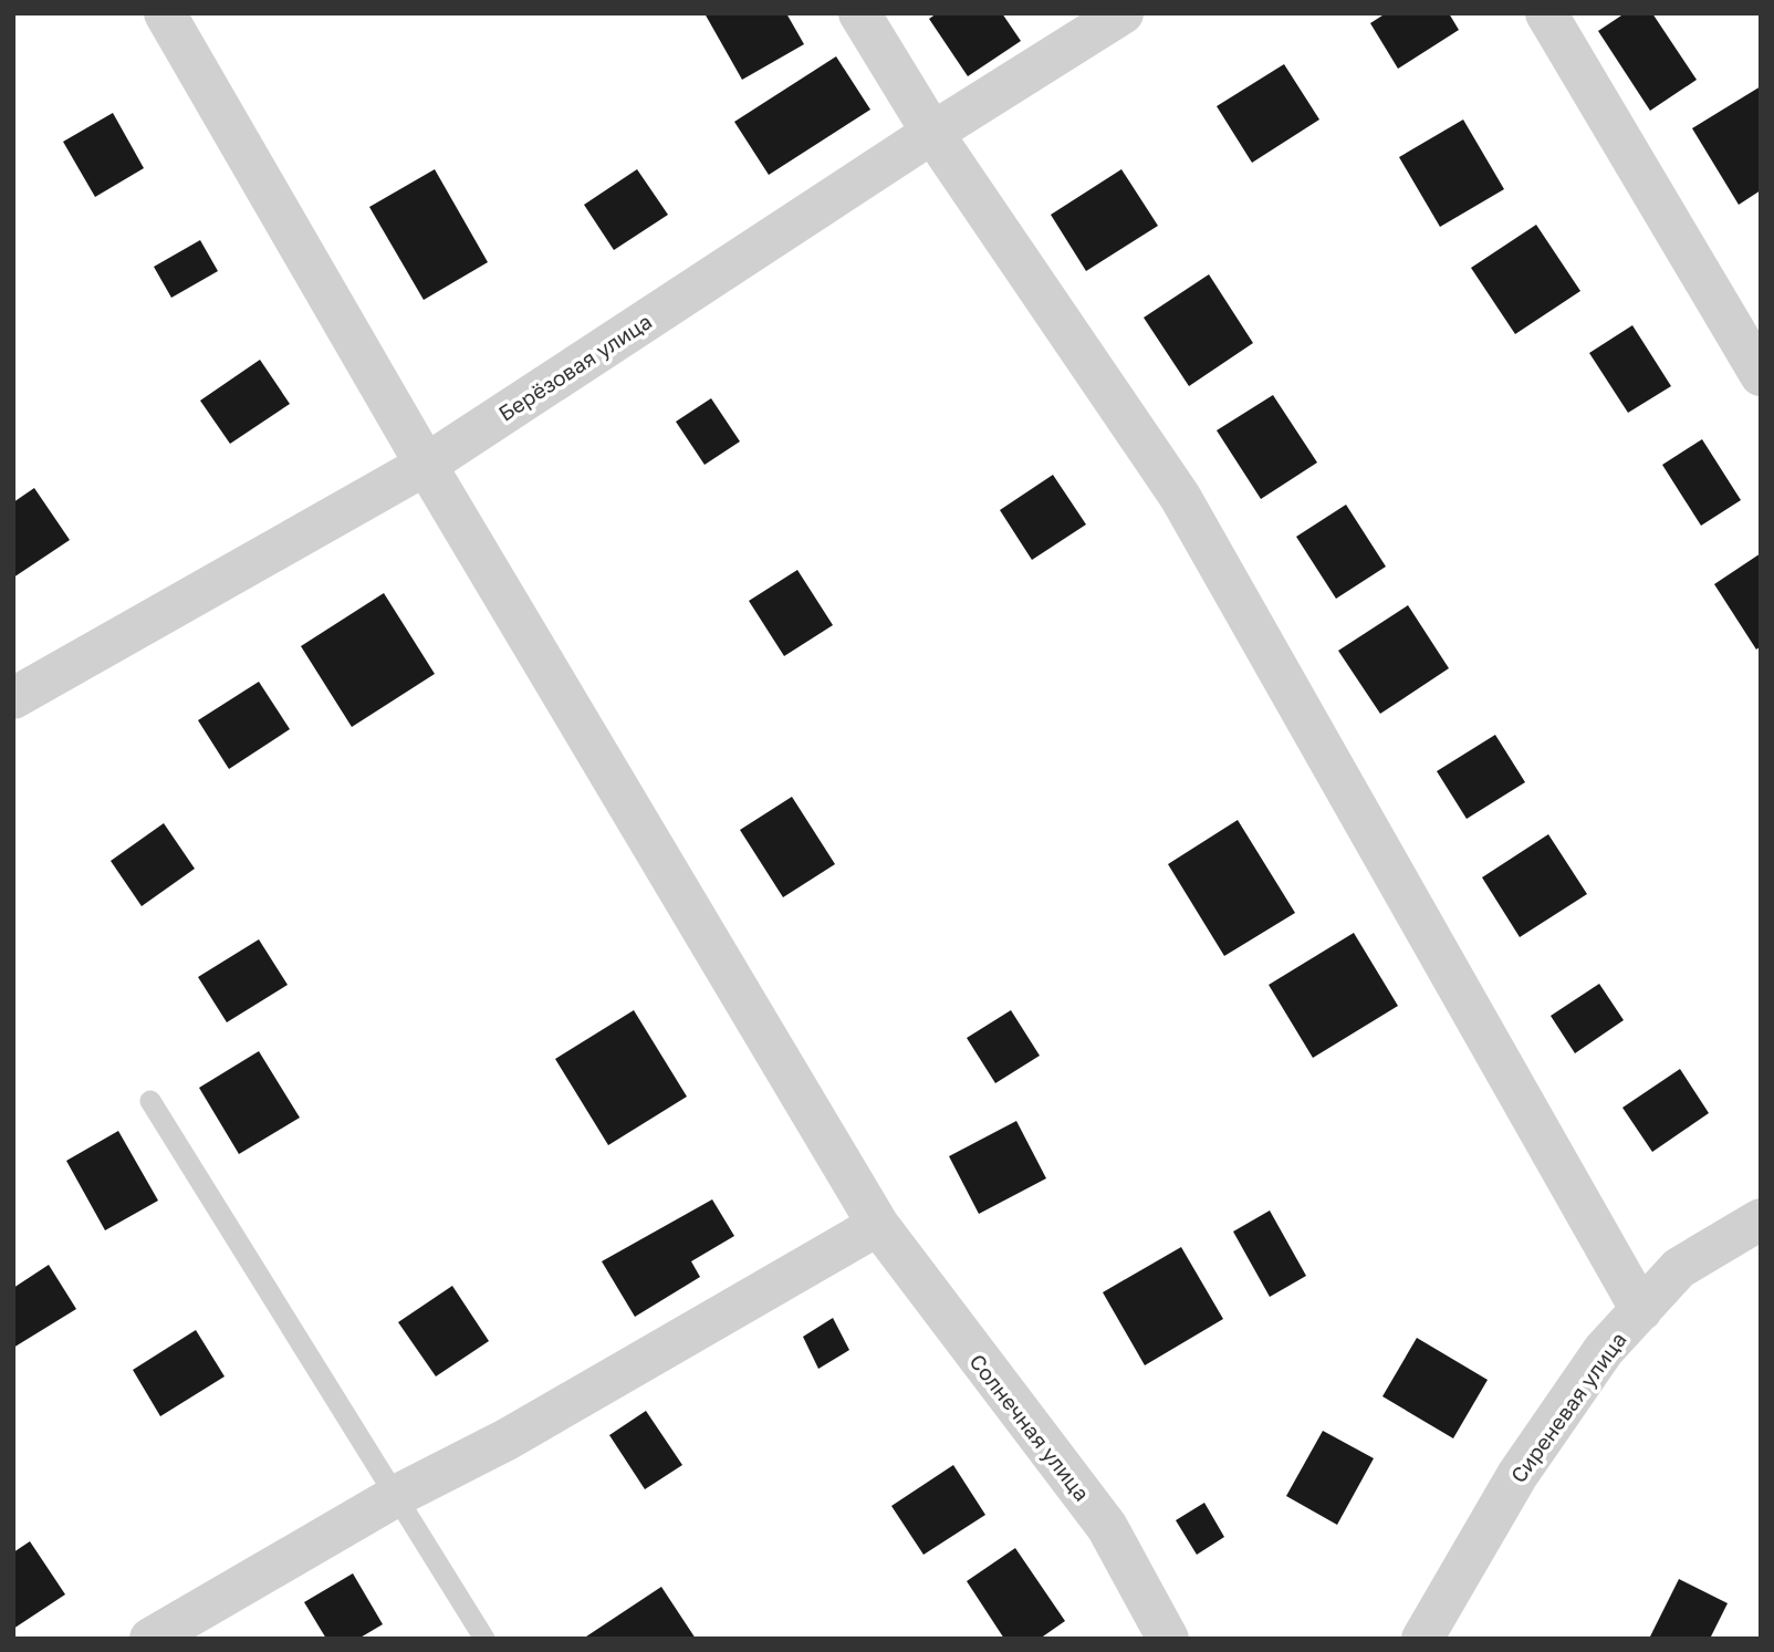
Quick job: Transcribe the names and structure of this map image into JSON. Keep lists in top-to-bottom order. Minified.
{"streets":{"street":["Берёзовая улица","Сиреневая улица","Солнечная улица"]},"crossings":[["Берёзовая улица","Солнечная улица"]]}
